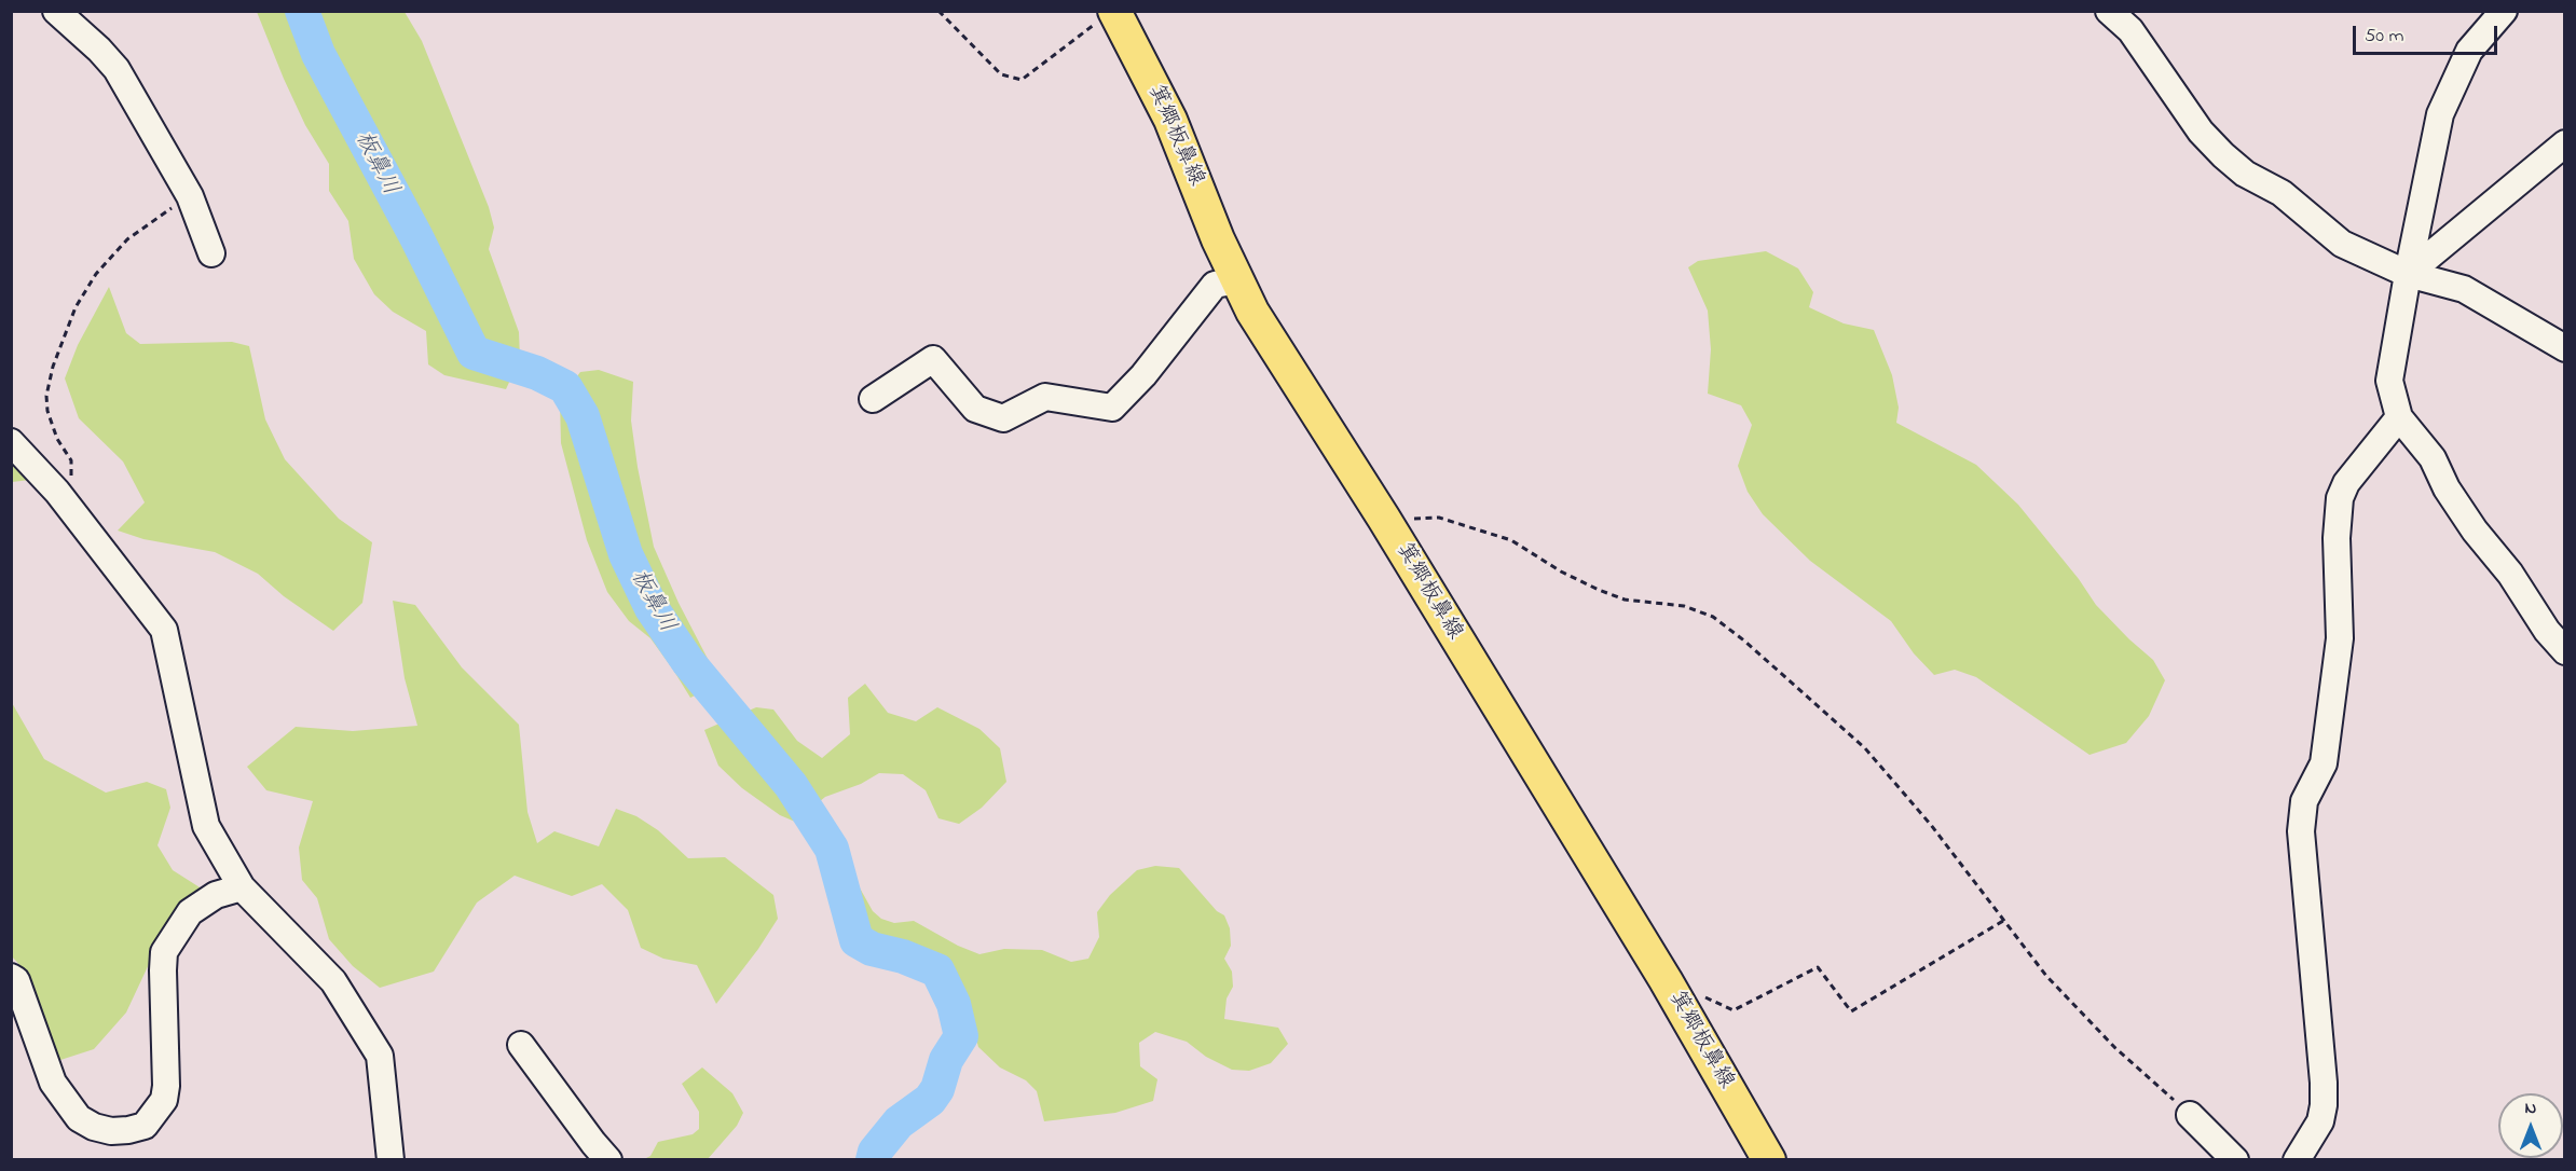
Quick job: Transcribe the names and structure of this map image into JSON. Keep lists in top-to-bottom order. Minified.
{"streets":{"main road":["箕郷板鼻線"]},"water":["板鼻川"],"scale_bar":"50 m","north":"top"}
